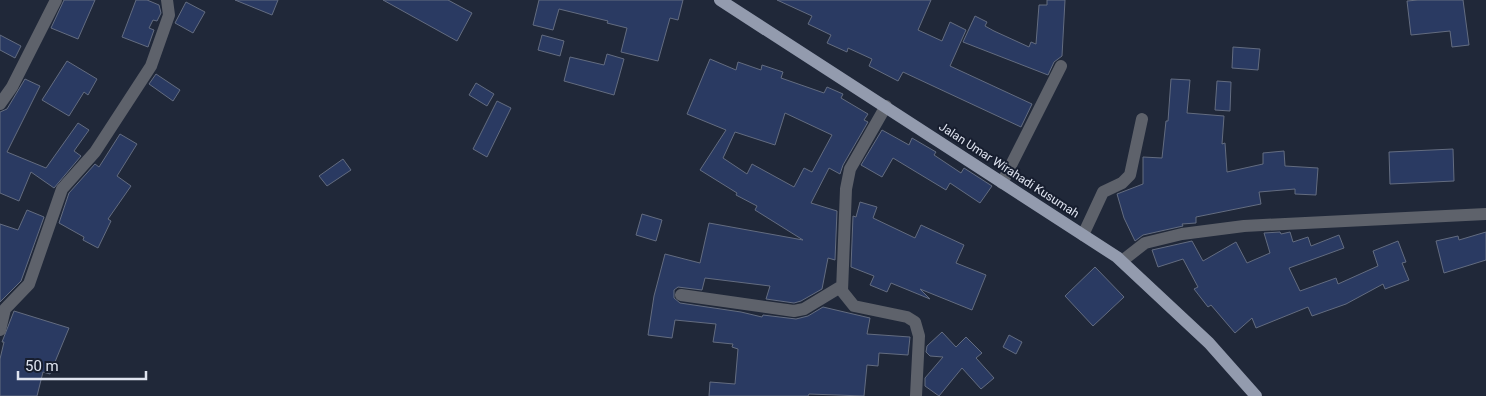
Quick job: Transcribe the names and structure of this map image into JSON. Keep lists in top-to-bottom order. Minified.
{"streets":{"main road":["Jalan Umar Wirahadi Kusumah"]},"scale_bar":"50 m"}
